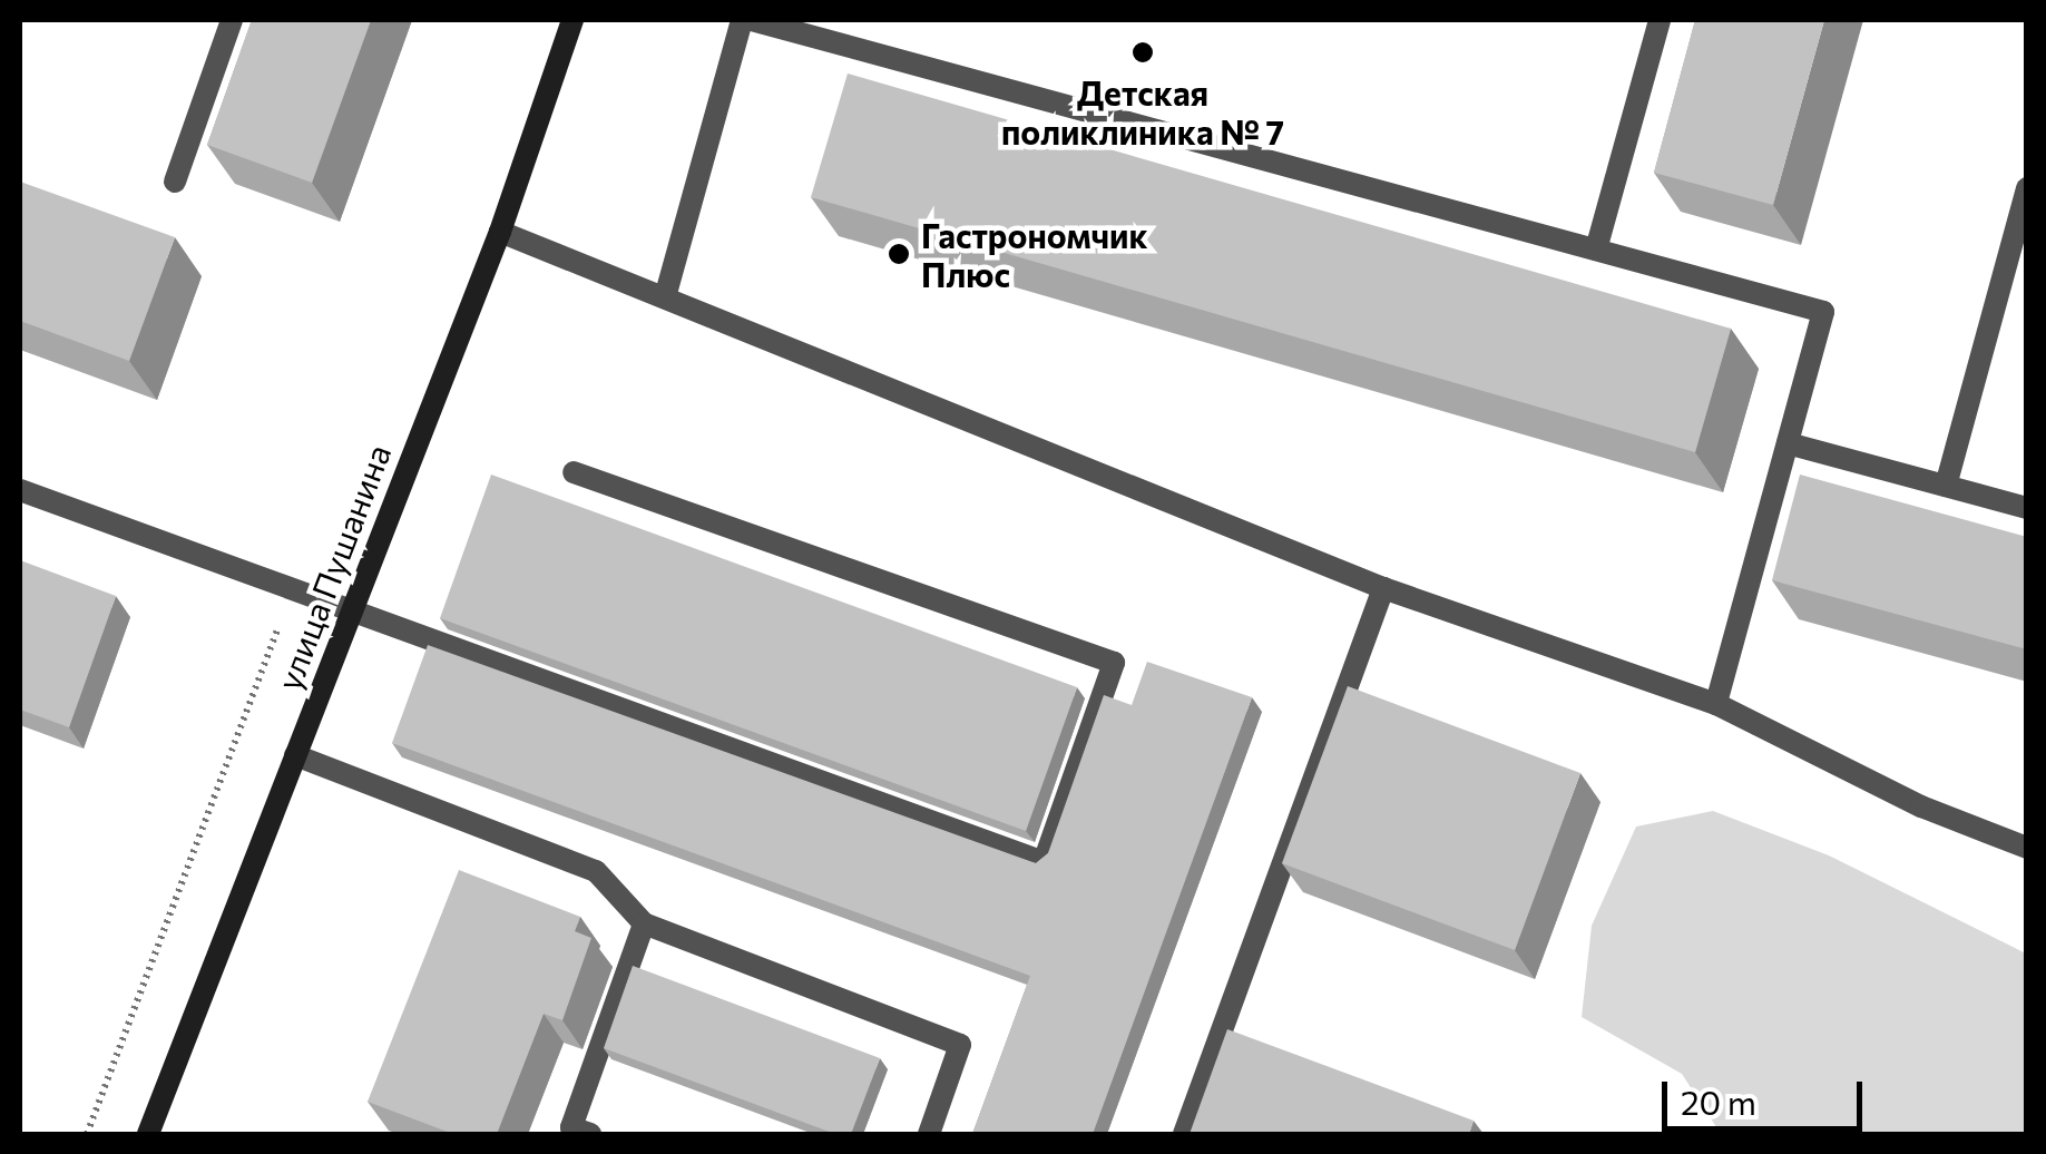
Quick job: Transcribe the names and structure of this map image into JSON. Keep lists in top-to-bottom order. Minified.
{"streets":{"street":["улица Пушанина"]},"places":["Детская поликлиника № 7","Гастрономчик Плюс"],"scale_bar":"20 m"}
